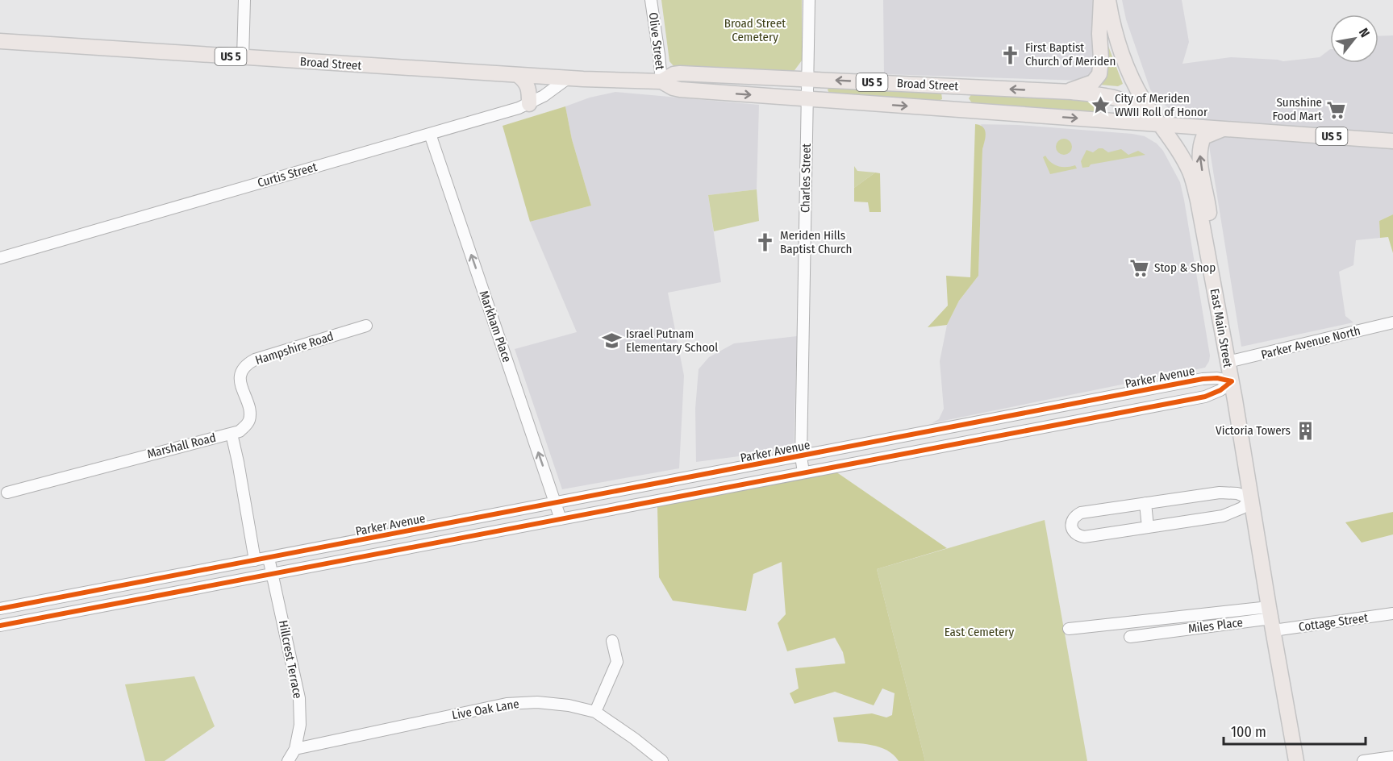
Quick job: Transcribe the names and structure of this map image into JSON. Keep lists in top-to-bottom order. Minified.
{"streets":{"main road":["US 5","Broad Street","East Main Street"],"street":["Olive Street","Curtis Street","Charles Street","Markham Place","Parker Avenue North","Hampshire Road","Parker Avenue","Marshall Road","Cottage Street","Miles Place","Hillcrest Terrace","Live Oak Lane"]},"crossings":[["Olive Street","Broad Street"],["Broad Street","Curtis Street"],["Broad Street","Charles Street"],["Broad Street","East Main Street"],["Curtis Street","Markham Place"],["Charles Street","Parker Avenue"],["Markham Place","Parker Avenue"],["East Main Street","Parker Avenue North"],["East Main Street","Parker Avenue"],["East Main Street","Cottage Street"],["East Main Street","Miles Place"],["Hampshire Road","Marshall Road"],["Parker Avenue","Marshall Road"],["Parker Avenue","Hillcrest Terrace"],["Cottage Street","Miles Place"],["Hillcrest Terrace","Live Oak Lane"]],"one_way":["Markham Place"],"parks":["Broad Street Cemetery","East Cemetery"],"places":{"church":["First Baptist Church of Meriden","Meriden Hills Baptist Church"],"place":["City of Meriden WWII Roll of Honor"],"supermarket":["Sunshine Food Mart","Stop & Shop"],"school or university":["Israel Putnam Elementary School"],"building":["Victoria Towers"]},"scale_bar":"100 m","north":"top right"}
